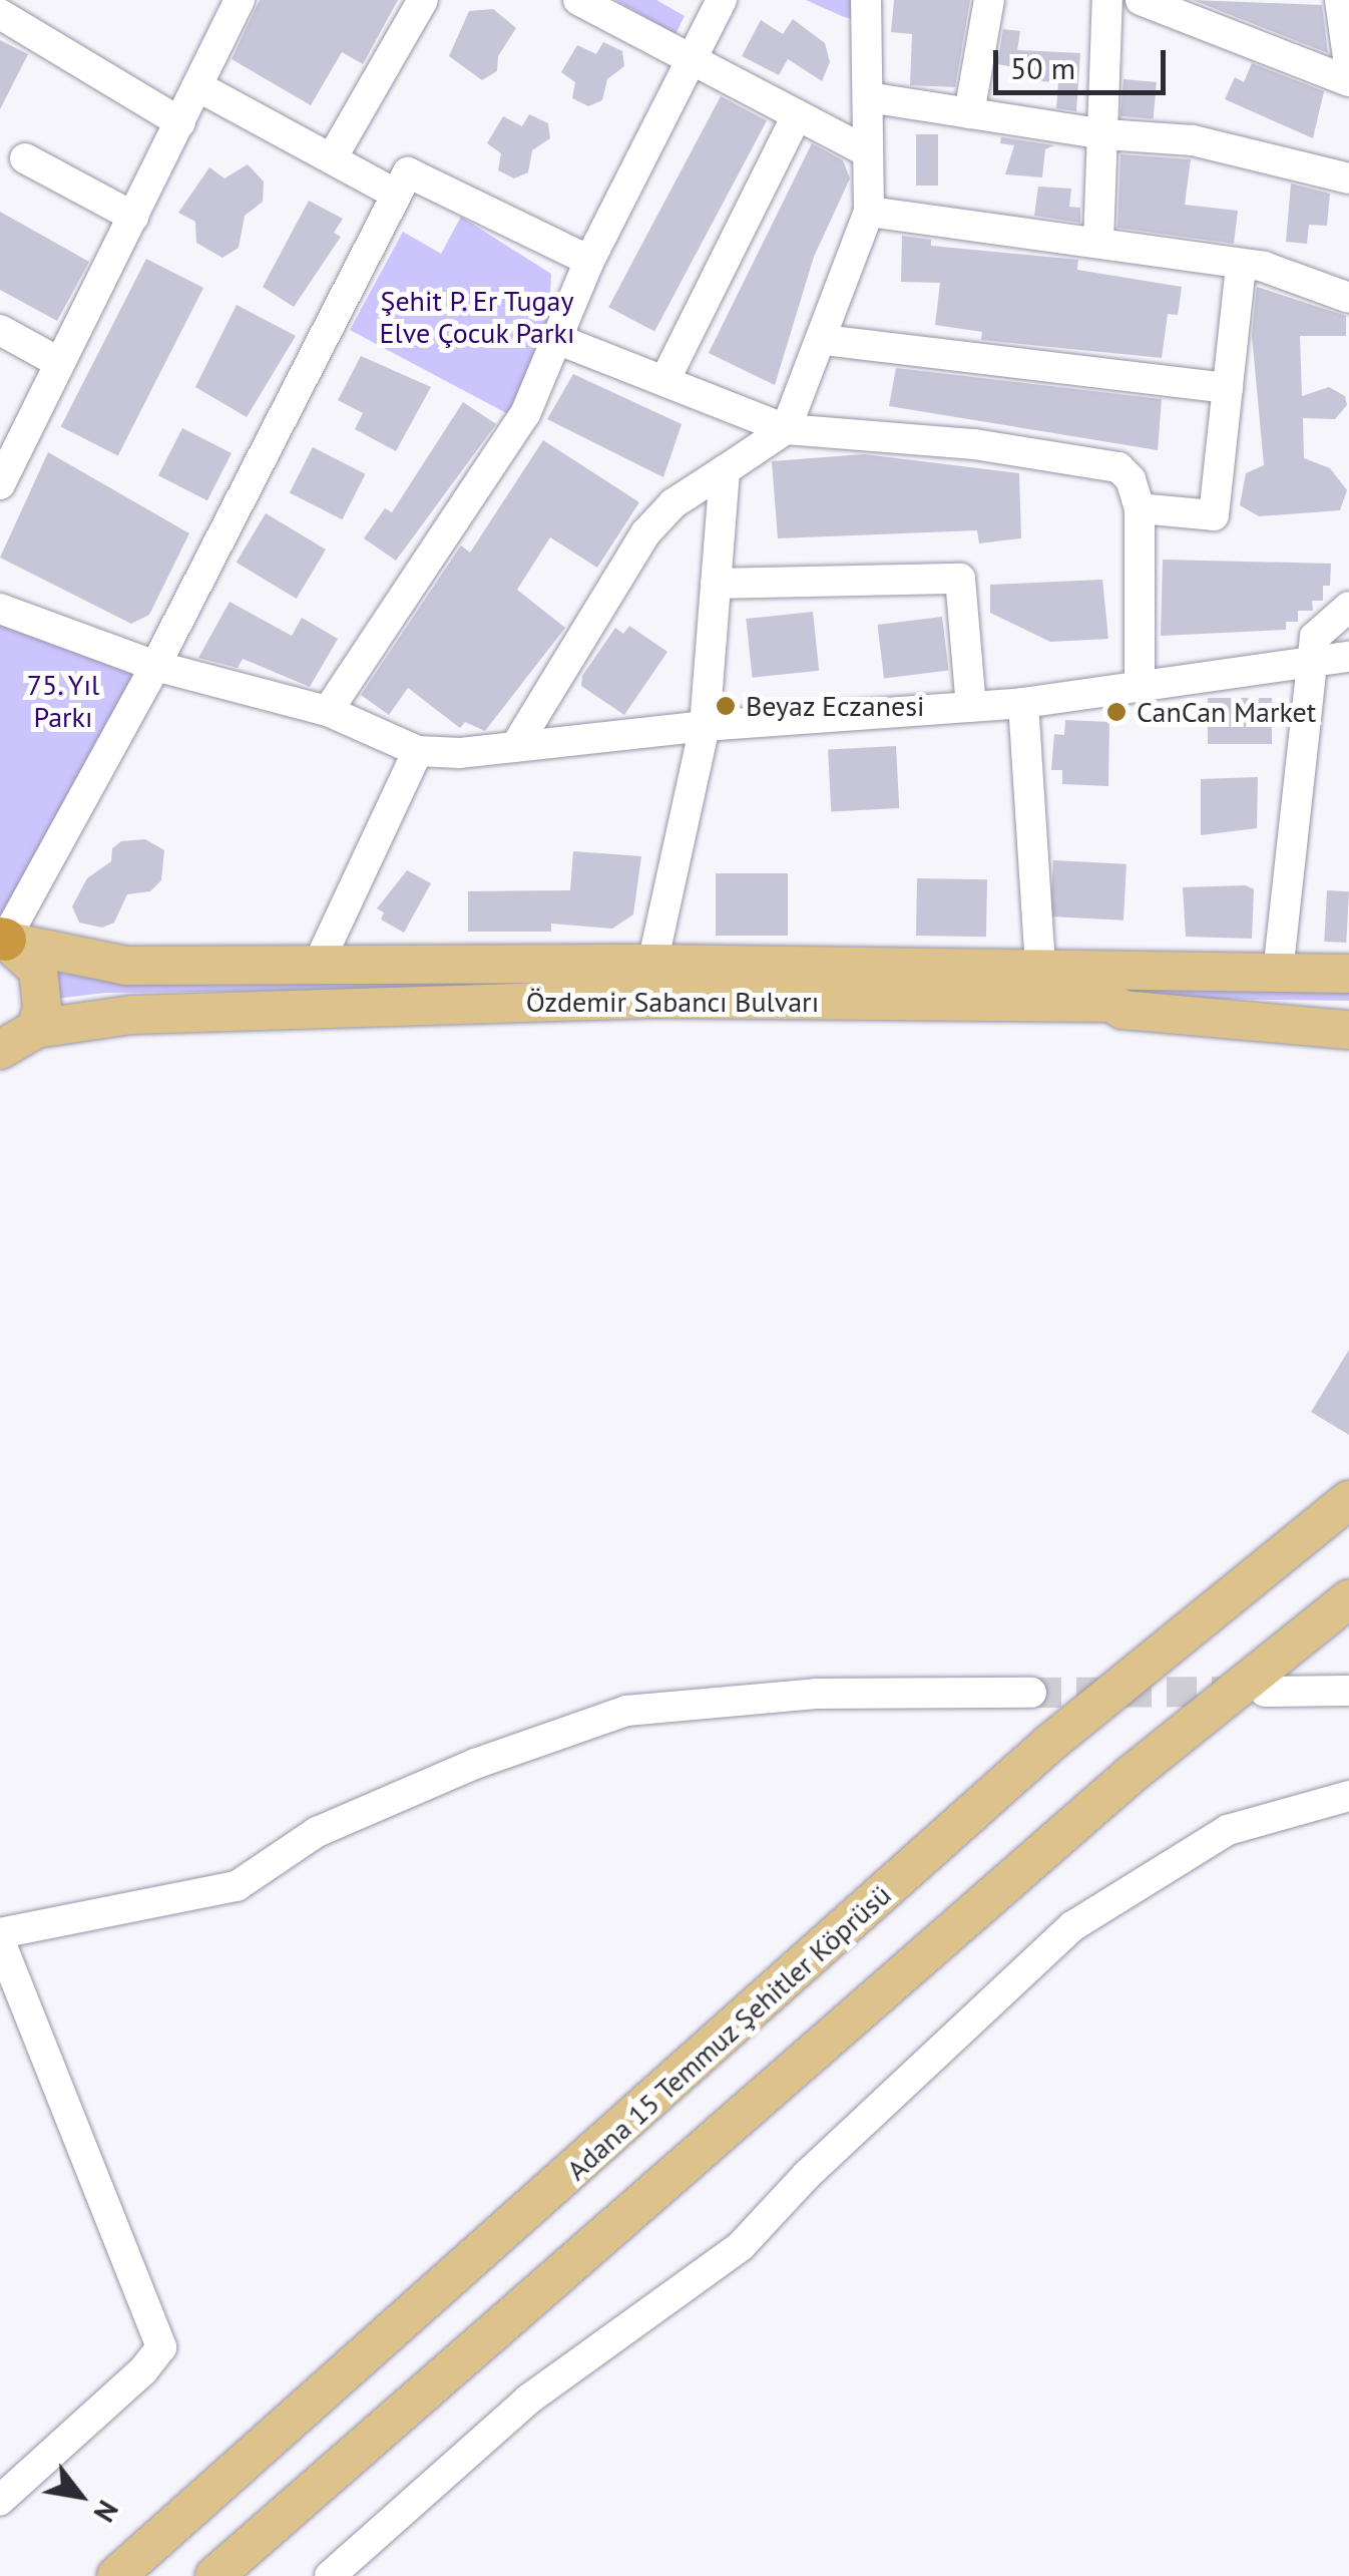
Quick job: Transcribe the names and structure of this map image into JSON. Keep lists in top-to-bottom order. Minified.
{"streets":{"main road":["Özdemir Sabancı Bulvarı","Adana 15 Temmuz Şehitler Köprüsü"]},"parks":["Şehit P. Er Tugay Elve Çocuk Parkı","75. Yıl Parkı"],"places":["Beyaz Eczanesi","CanCan Market"],"scale_bar":"50 m","north":"bottom right"}
